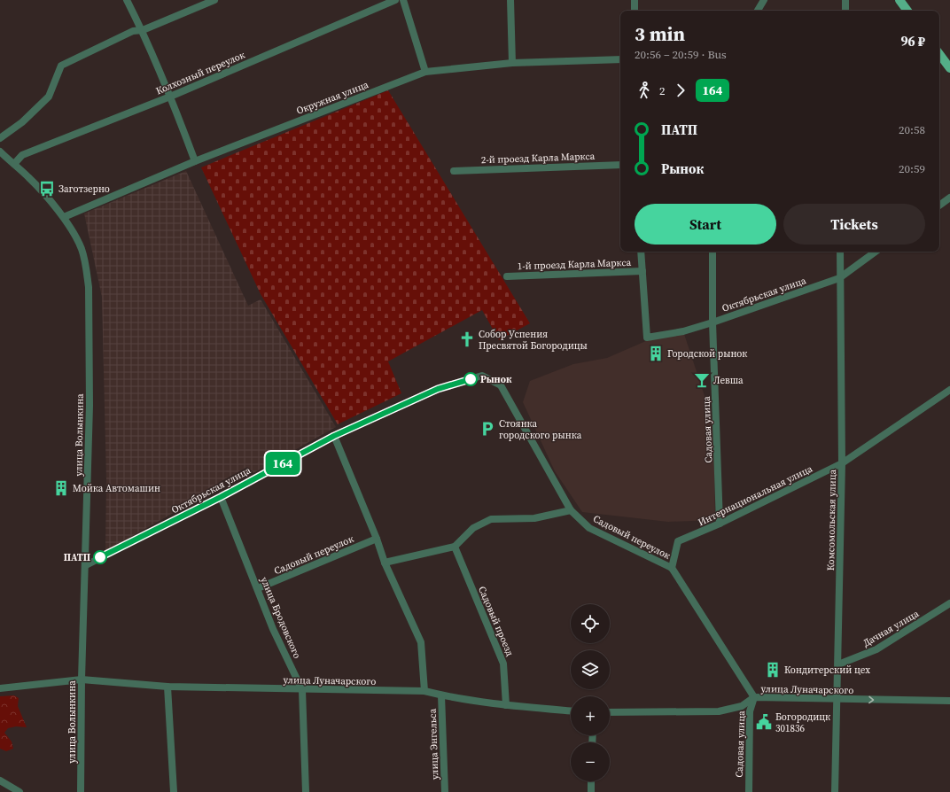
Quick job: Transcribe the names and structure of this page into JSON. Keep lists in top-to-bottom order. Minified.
{"streets":{"street":["Колхозный переулок","Окружная улица","2-й проезд Карла Маркса","1-й проезд Карла Маркса","Октябрьская улица","Садовая улица","улица Волынкина","Интернациональная улица","Комсомольская улица","Садовый переулок","улица Бродовского","Садовый проезд","Дачная улица","улица Луначарского","улица Энгельса"]},"crossings":[["Колхозный переулок","улица Волынкина"],["Окружная улица","улица Волынкина"],["1-й проезд Карла Маркса","Октябрьская улица"],["Октябрьская улица","Садовая улица"],["Октябрьская улица","улица Волынкина"],["Октябрьская улица","Комсомольская улица"],["Октябрьская улица","Садовый переулок"],["Октябрьская улица","улица Бродовского"],["Садовая улица","Интернациональная улица"],["Садовая улица","Садовый переулок"],["Садовая улица","улица Луначарского"],["улица Волынкина","улица Луначарского"],["Интернациональная улица","Комсомольская улица"],["Интернациональная улица","Садовый переулок"],["Комсомольская улица","Дачная улица"],["Комсомольская улица","улица Луначарского"],["Садовый переулок","улица Бродовского"],["Садовый переулок","улица Луначарского"],["улица Бродовского","улица Луначарского"],["Садовый проезд","улица Луначарского"],["улица Луначарского","улица Энгельса"]],"places":{"bus stop":["Заготзерно"],"church":["Собор Успения Пресвятой Богородицы"],"building":["Городской рынок","Мойка Автомашин","Кондитерский цех"],"other":["Рынок","ПАТП"],"bar":["Левша"],"parking":["Cтоянка городского рынка"],"public building":["Богородицк 301836"]},"lines":["bus line 164"],"page":{"on_map":"164","heading":["3 min","20:56 – 20:59 · Bus","96 ₽"],"legs":["2","164"],"list":[{"name":"ПАТП","value":"20:58"},{"name":"Рынок","value":"20:59"}],"buttons":["Start","Tickets"],"map_buttons":["+","−"]}}
